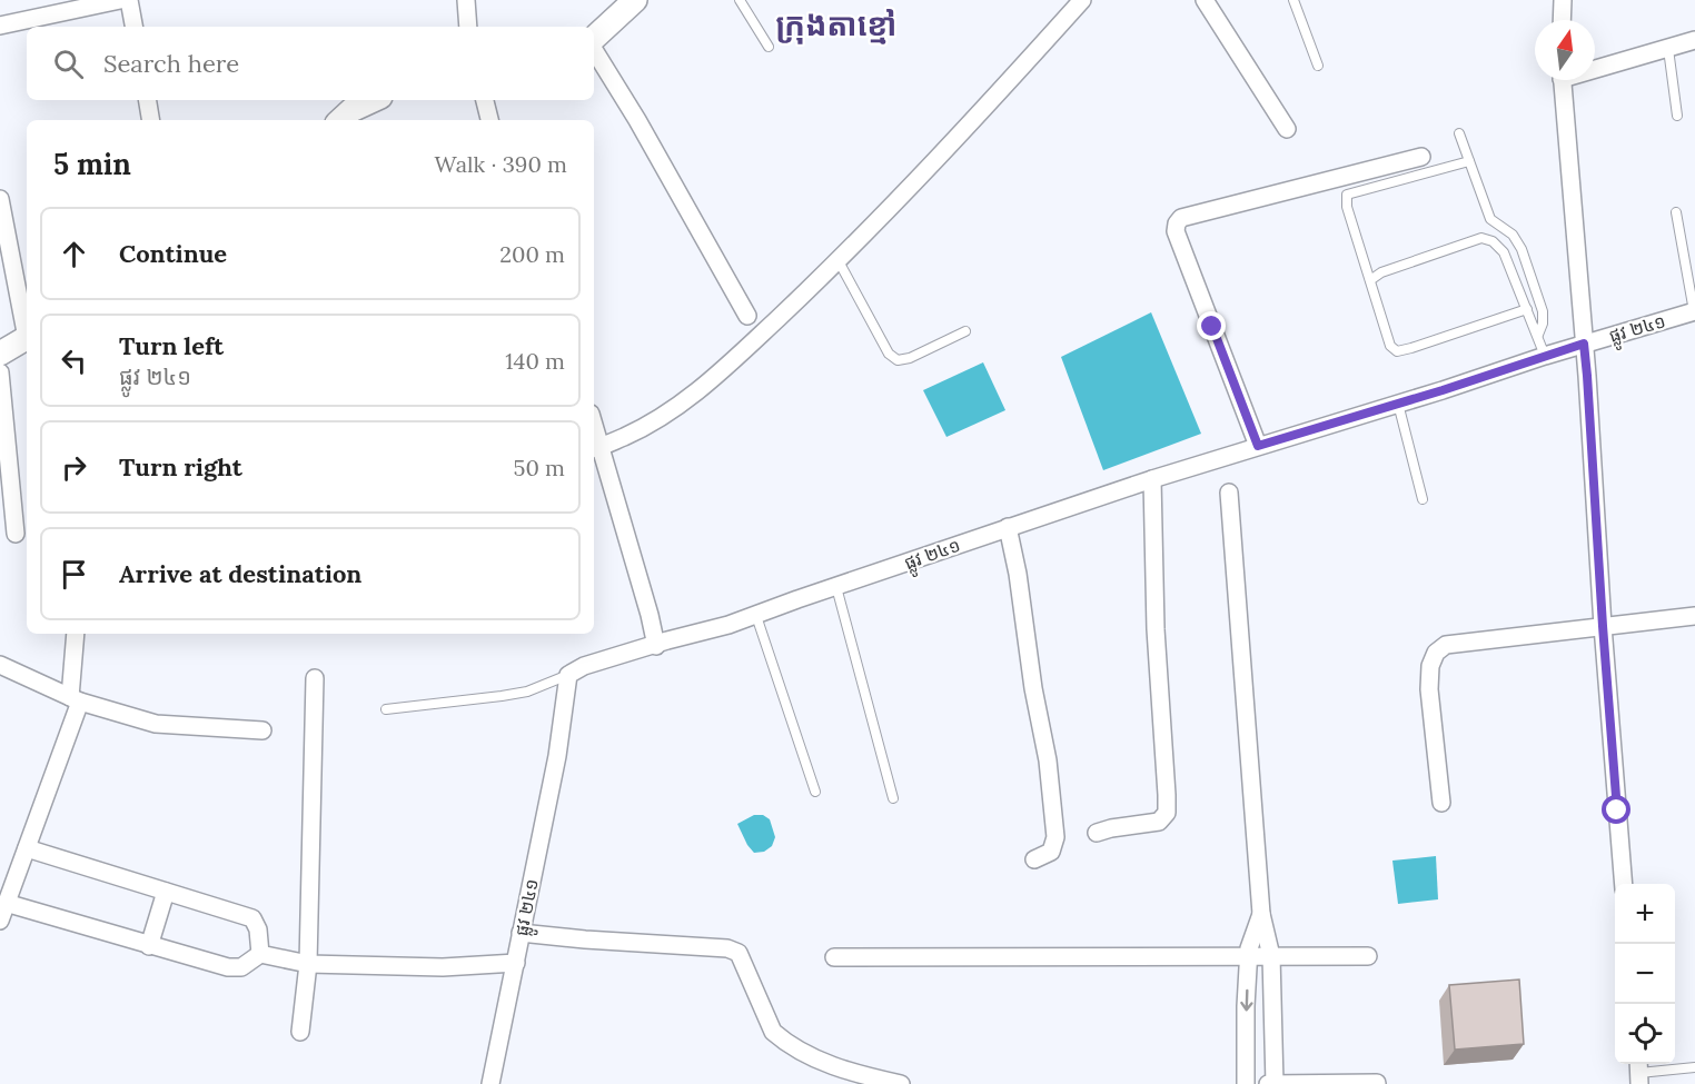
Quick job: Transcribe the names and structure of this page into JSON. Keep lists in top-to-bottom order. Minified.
{"streets":{"street":["ផ្លូវ ២៤១"]},"districts":["ក្រុងតាខ្មៅ"],"north":"top","page":{"search":"Search here","heading":["5 min","Walk · 390 m"],"list":[["Continue","200 m"],["Turn left","ផ្លូវ ២៤១","140 m"],["Turn right","50 m"],"Arrive at destination"],"map_buttons":["+","−"]}}
